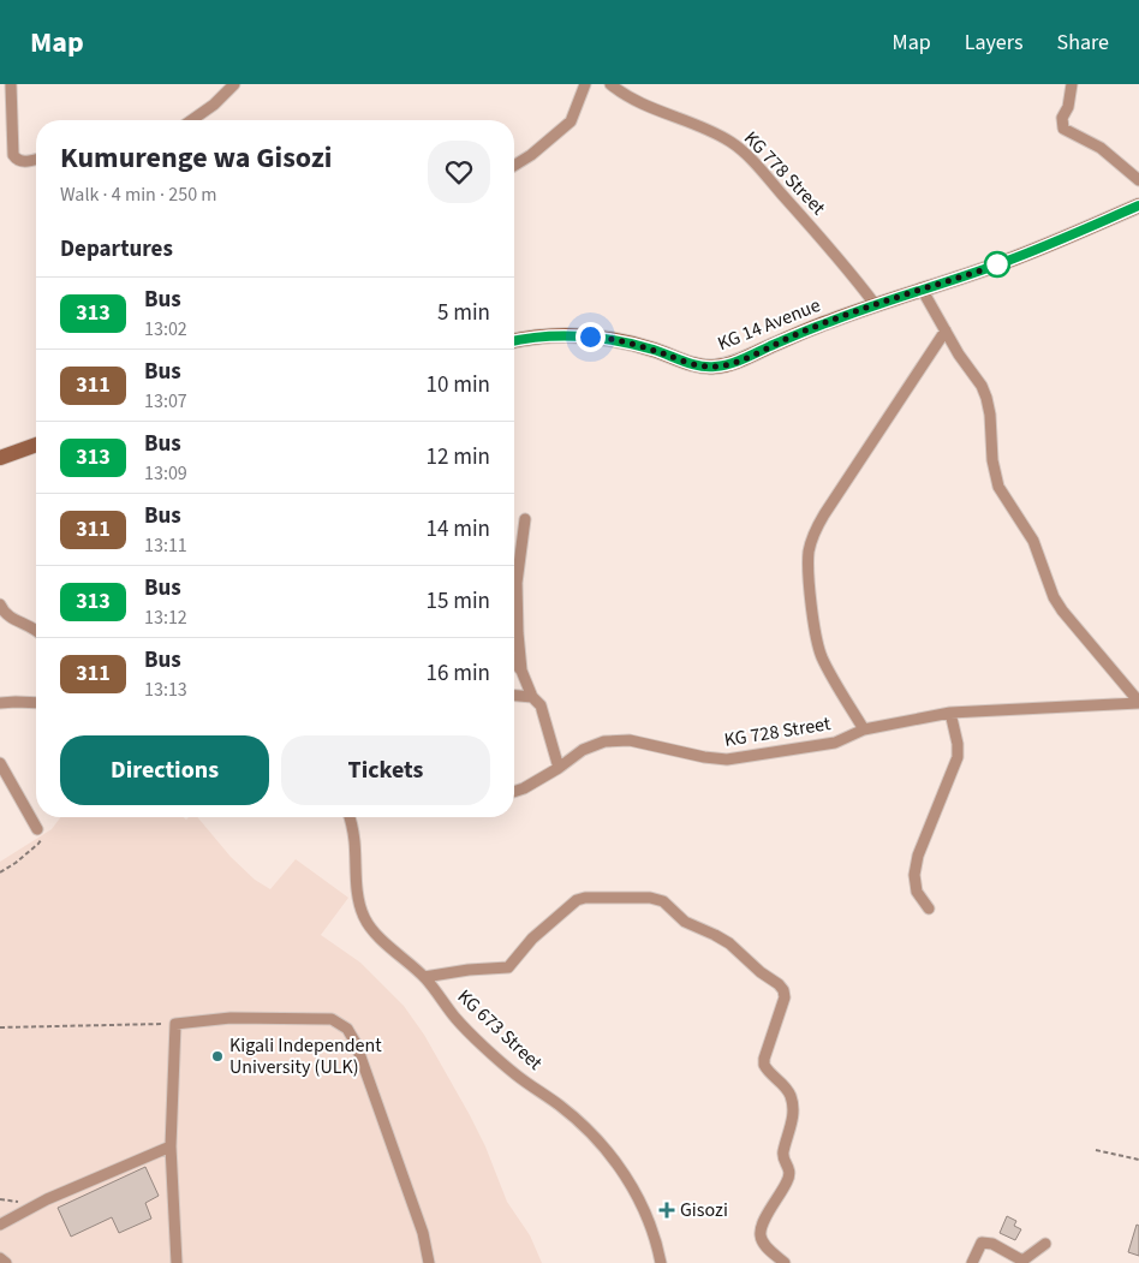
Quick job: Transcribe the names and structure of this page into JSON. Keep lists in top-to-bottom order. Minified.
{"streets":{"main road":["KG 14 Avenue"],"street":["KG 778 Street","KG 728 Street","KG 673 Street"]},"crossings":[["KG 778 Street","KG 14 Avenue"]],"places":{"other":["Kigali Independent University (ULK)"],"health":["Gisozi"]},"lines":["bus line 313"],"page":{"header":"Map","nav":["Map","Layers","Share"],"heading":[["Kumurenge wa Gisozi","Walk · 4 min · 250 m"],"Departures"],"list":[{"mark":"313","name":"Bus","note":"13:02","value":"5 min"},{"mark":"311","name":"Bus","note":"13:07","value":"10 min"},{"mark":"313","name":"Bus","note":"13:09","value":"12 min"},{"mark":"311","name":"Bus","note":"13:11","value":"14 min"},{"mark":"313","name":"Bus","note":"13:12","value":"15 min"},{"mark":"311","name":"Bus","note":"13:13","value":"16 min"}],"buttons":["Directions","Tickets"]}}
